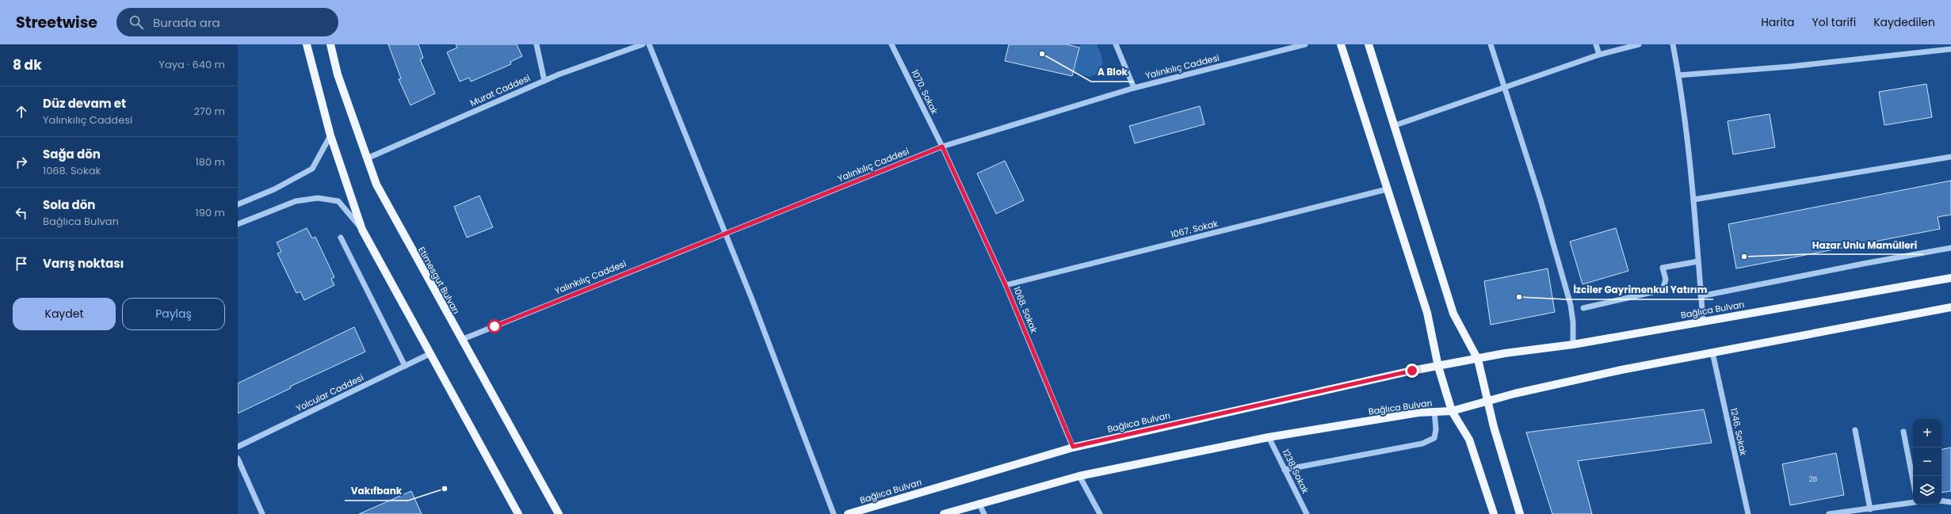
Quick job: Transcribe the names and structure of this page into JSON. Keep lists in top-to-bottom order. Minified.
{"streets":{"main road":["Etimesgut Bulvarı","Bağlıca Bulvarı"],"street":["Yalınkılıç Caddesi","Murat Caddesi","1070. Sokak","1067. Sokak","1068. Sokak","Yolcular Caddesi","1246. Sokak","1238. Sokak"]},"crossings":[["Yalınkılıç Caddesi","1070. Sokak"],["Yalınkılıç Caddesi","Etimesgut Bulvarı"],["Yalınkılıç Caddesi","1068. Sokak"],["Murat Caddesi","Etimesgut Bulvarı"],["1070. Sokak","1068. Sokak"],["1067. Sokak","1068. Sokak"],["1068. Sokak","Bağlıca Bulvarı"],["Bağlıca Bulvarı","1238. Sokak"]],"places":["A Blok","Hazar Unlu Mamülleri","İzciler Gayrimenkul Yatırım","Vakıfbank"],"house_numbers":["2B"],"page":{"header":"Streetwise","search":"Burada ara","nav":["Harita","Yol tarifi","Kaydedilen"],"heading":["8 dk","Yaya · 640 m"],"list":[["Düz devam et","Yalınkılıç Caddesi","270 m"],["Sağa dön","1068. Sokak","180 m"],["Sola dön","Bağlıca Bulvarı","190 m"],"Varış noktası"],"buttons":["Kaydet","Paylaş"],"map_buttons":["+","−"]}}
